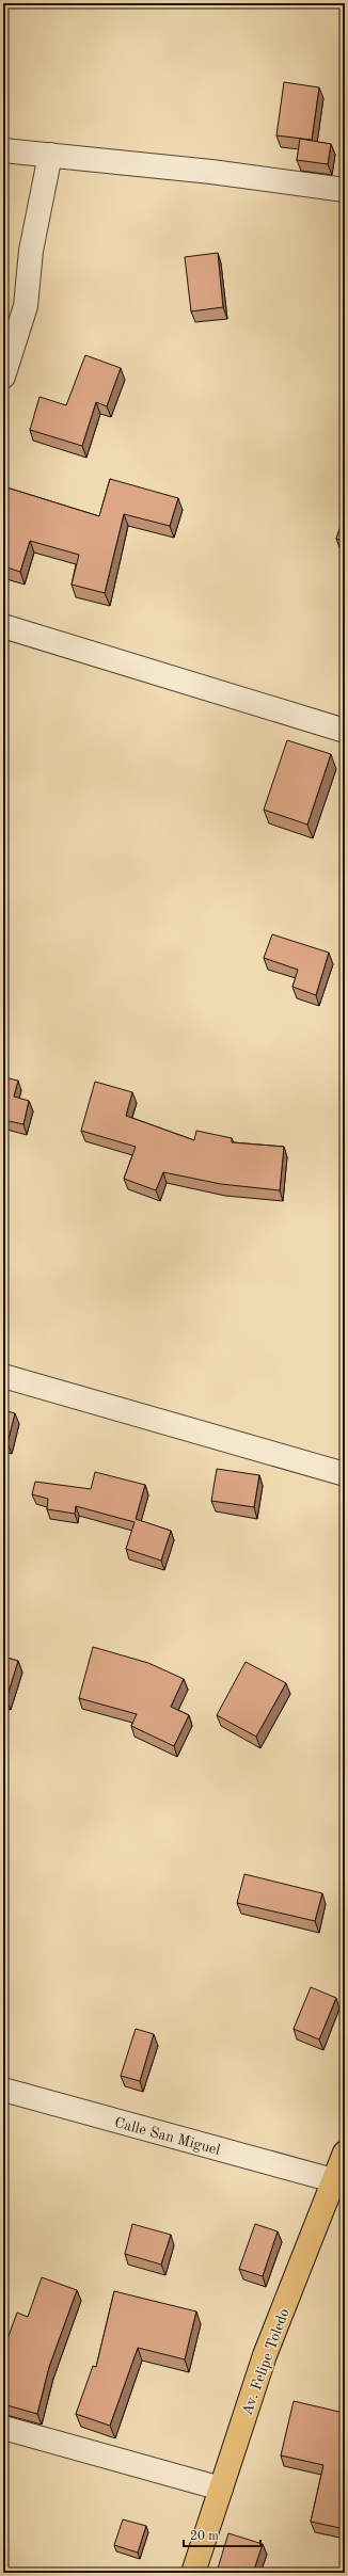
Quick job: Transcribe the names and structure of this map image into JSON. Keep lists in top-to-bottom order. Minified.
{"streets":{"main road":["Av. Felipe Toledo"],"street":["Calle San Miguel"]},"crossings":[["Calle San Miguel","Av. Felipe Toledo"]],"scale_bar":"20 m"}
